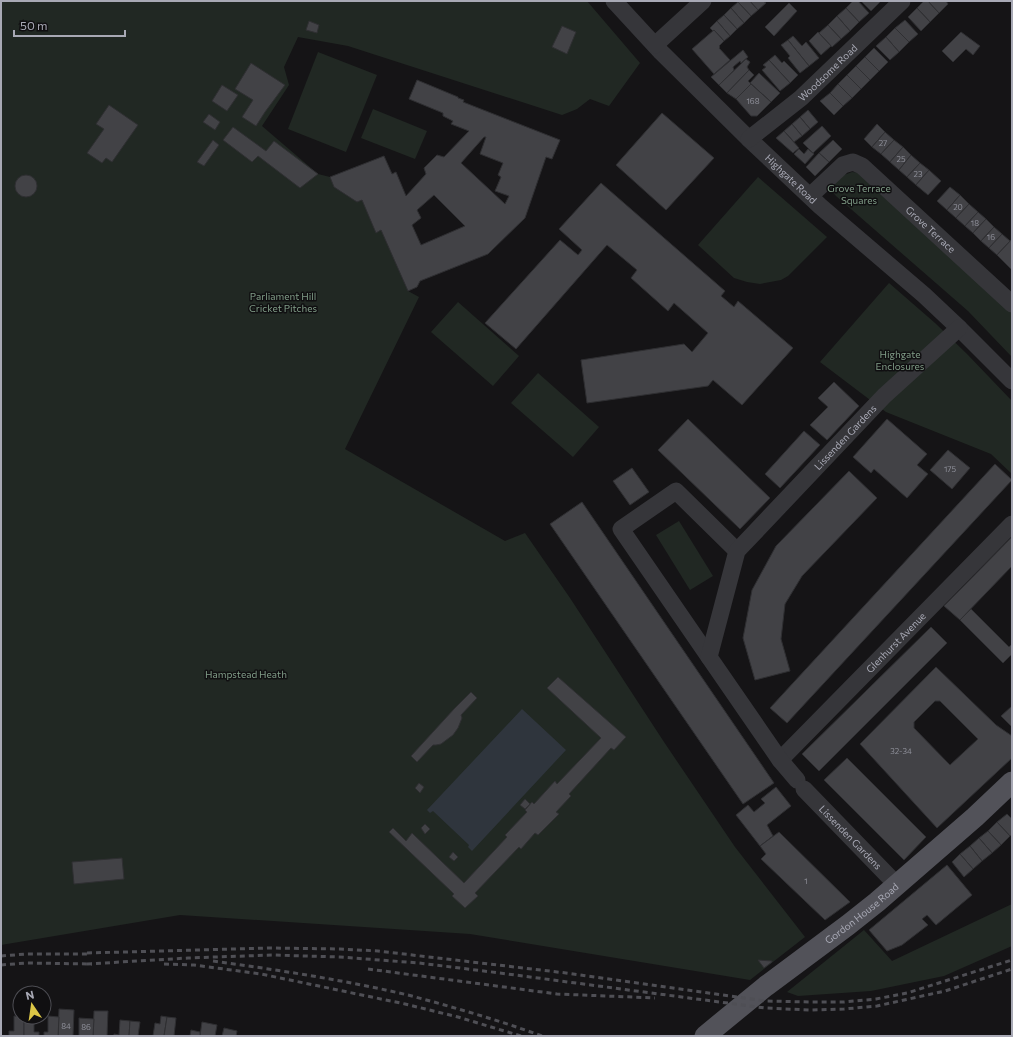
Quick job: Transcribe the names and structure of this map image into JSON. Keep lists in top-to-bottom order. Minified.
{"streets":{"main road":["Gordon House Road"],"street":["Woodsome Road","Highgate Road","Grove Terrace","Lissenden Gardens","Glenhurst Avenue"]},"crossings":[["Woodsome Road","Highgate Road"],["Highgate Road","Grove Terrace"],["Highgate Road","Lissenden Gardens"],["Lissenden Gardens","Glenhurst Avenue"],["Lissenden Gardens","Gordon House Road"]],"parks":["Grove Terrace Squares","Parliament Hill Cricket Pitches","Highgate Enclosures","Hampstead Heath"],"house_numbers":["168","27","25","23","20","18","16","175","32-34","1","84","86"],"scale_bar":"50 m","north":"top"}
